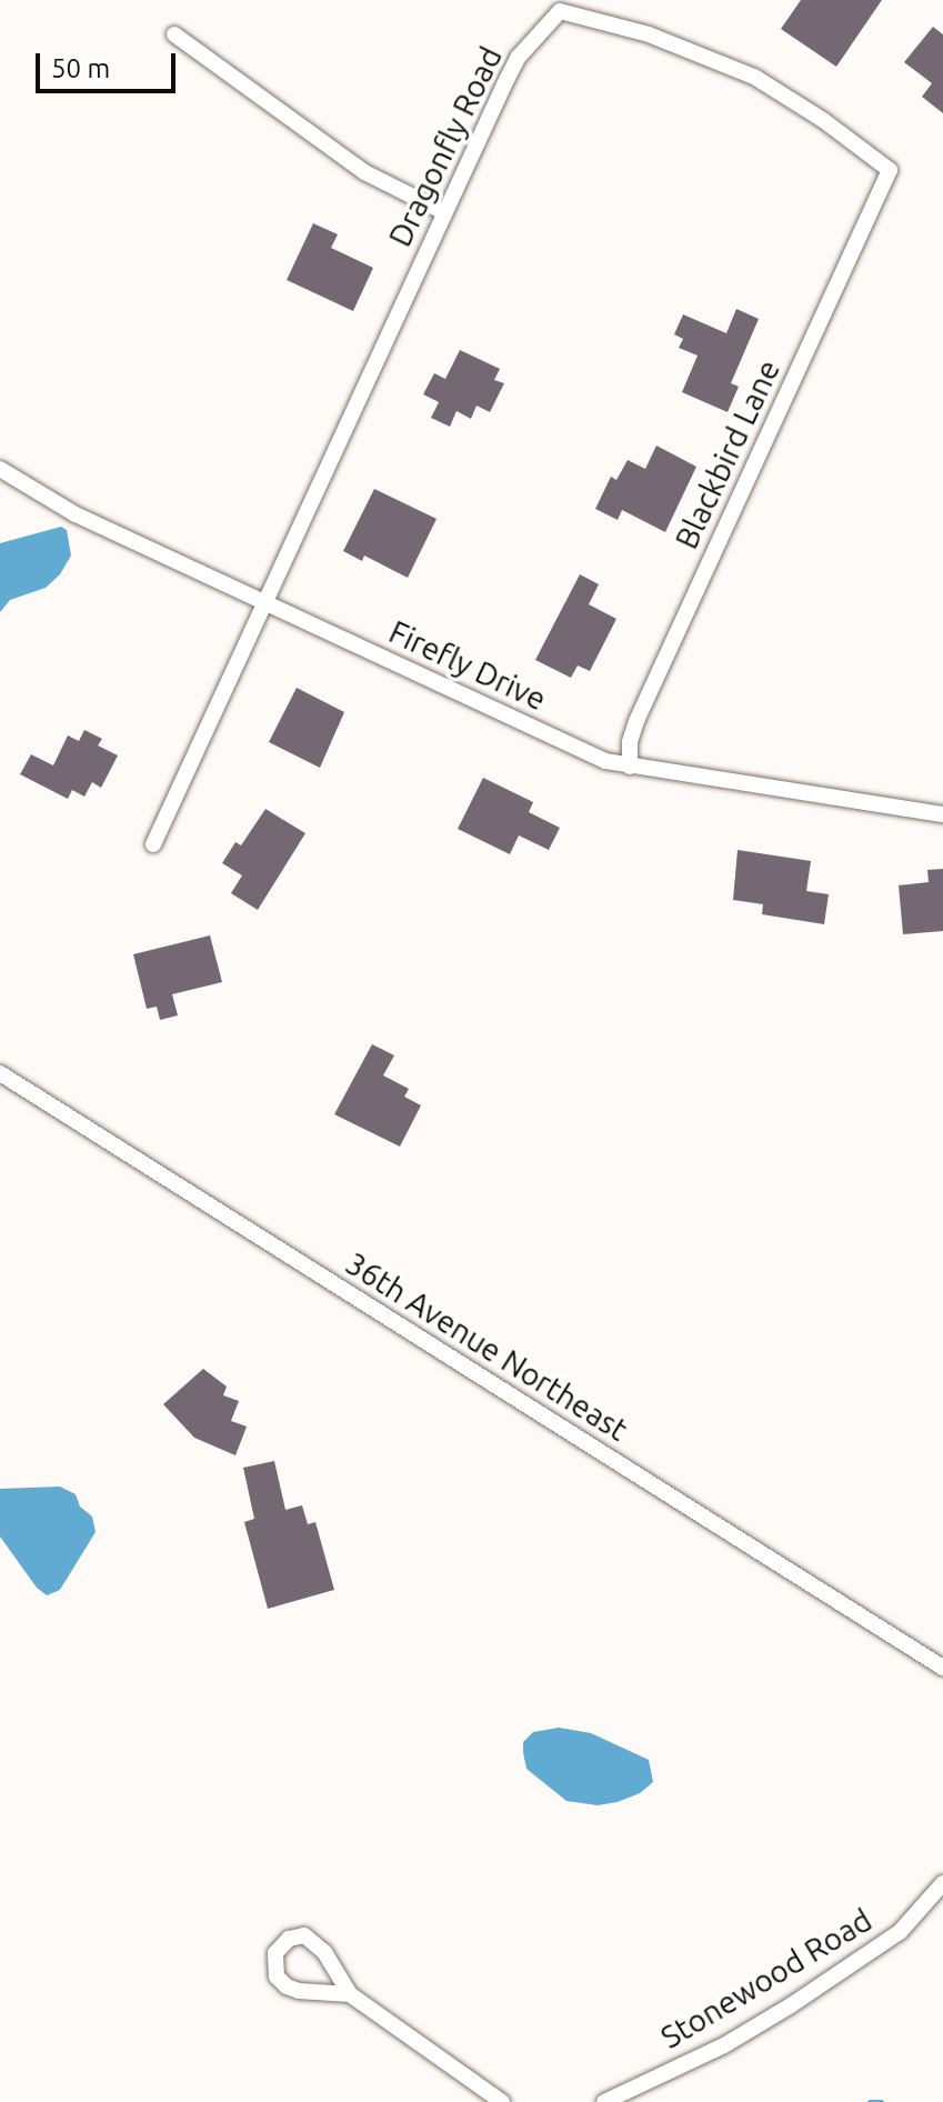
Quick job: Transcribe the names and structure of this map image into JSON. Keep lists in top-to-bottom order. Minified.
{"streets":{"street":["Dragonfly Road","Blackbird Lane","Firefly Drive","36th Avenue Northeast","Stonewood Road"]},"crossings":[["Dragonfly Road","Blackbird Lane"],["Dragonfly Road","Firefly Drive"],["Blackbird Lane","Firefly Drive"]],"scale_bar":"50 m"}
